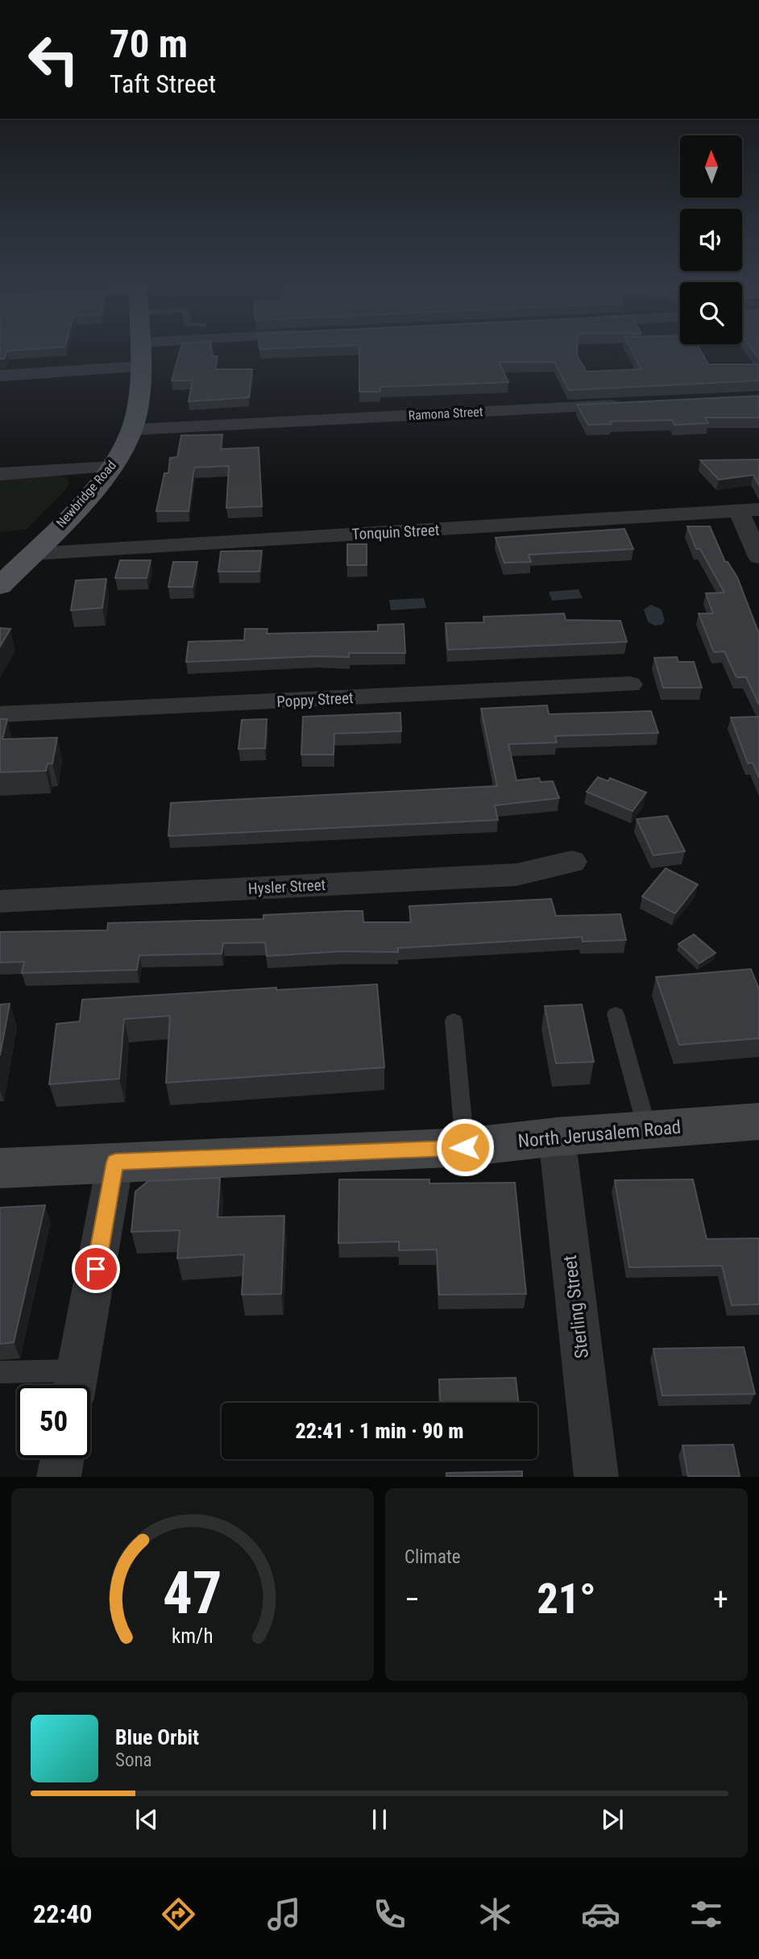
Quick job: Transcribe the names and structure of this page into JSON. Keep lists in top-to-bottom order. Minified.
{"streets":{"main road":["Newbridge Road","North Jerusalem Road"],"street":["Ramona Street","Tonquin Street","Poppy Street","Hysler Street","Sterling Street"]},"crossings":[["Ramona Street","Newbridge Road"],["Newbridge Road","Tonquin Street"],["North Jerusalem Road","Sterling Street"]],"north":"top","page":{"turn":["70 m","Taft Street"],"limit":"50","trip":"22:41 · 1 min · 90 m","tile":"Climate","heat":["−","21°","+"],"song":["Blue Orbit","Sona"],"tabs":"22:40","gauge":["47","km/h"]}}
